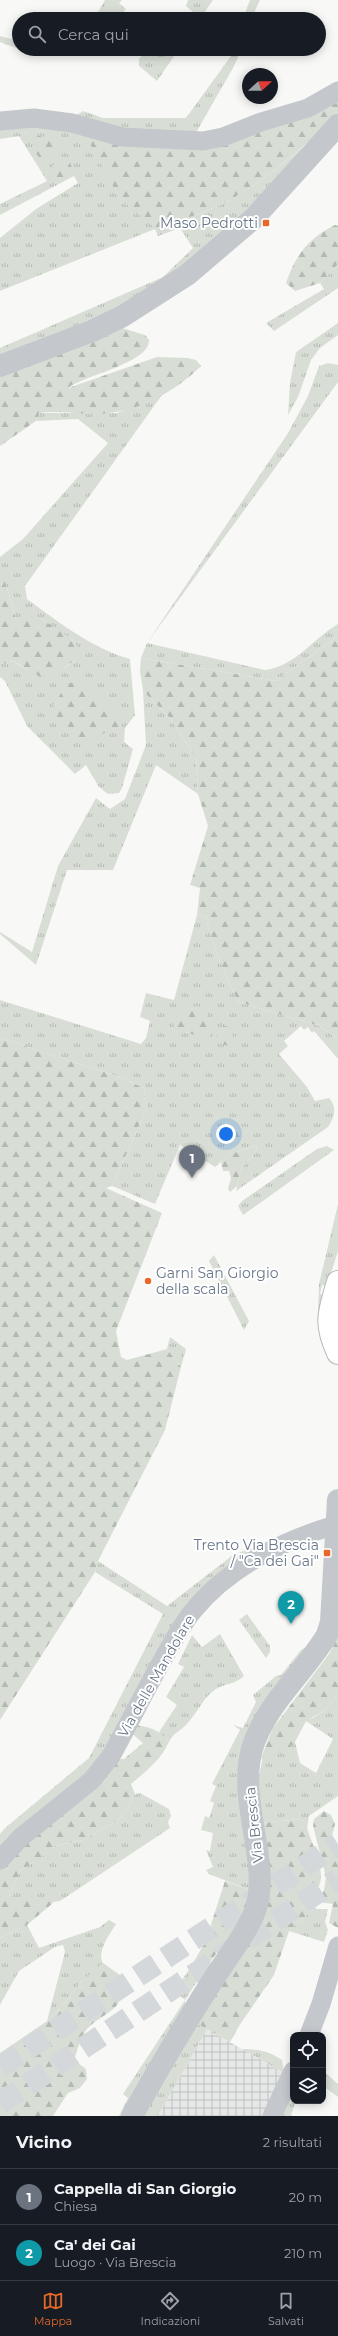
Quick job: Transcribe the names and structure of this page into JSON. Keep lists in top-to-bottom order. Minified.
{"streets":{"street":["Via delle Mandolare","Via Brescia"]},"crossings":[["Via delle Mandolare","Via Brescia"]],"places":{"transit":["Maso Pedrotti","Trento Via Brescia / \"Ca dei Gai\""],"other":["Garni San Giorgio della scala"]},"north":"right","page":{"search":"Cerca qui","pins":["1","2"],"heading":["Vicino","2 risultati"],"list":[{"mark":"1","name":"Cappella di San Giorgio","note":"Chiesa","value":"20 m"},{"mark":"2","name":"Ca' dei Gai","note":"Luogo · Via Brescia","value":"210 m"}],"nav":["Mappa","Indicazioni","Salvati"]}}
